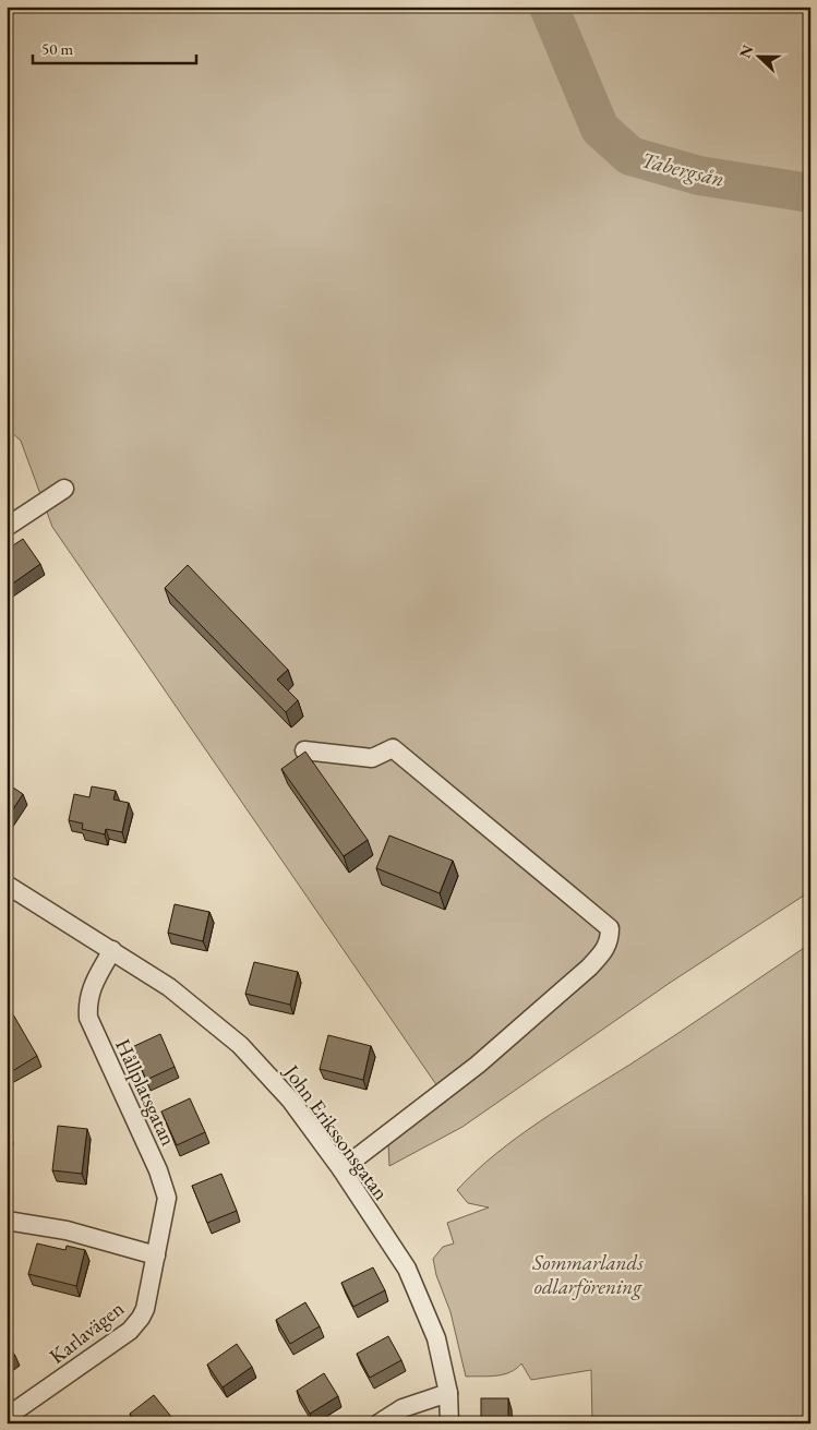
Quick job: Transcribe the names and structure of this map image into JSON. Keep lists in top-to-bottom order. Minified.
{"streets":{"street":["Hållplatsgatan","John Erikssonsgatan","Karlavägen"]},"crossings":[["Hållplatsgatan","John Erikssonsgatan"],["Hållplatsgatan","Karlavägen"]],"water":["Tabergsån"],"parks":["Sommarlands odlarförening"],"scale_bar":"50 m","north":"left"}
